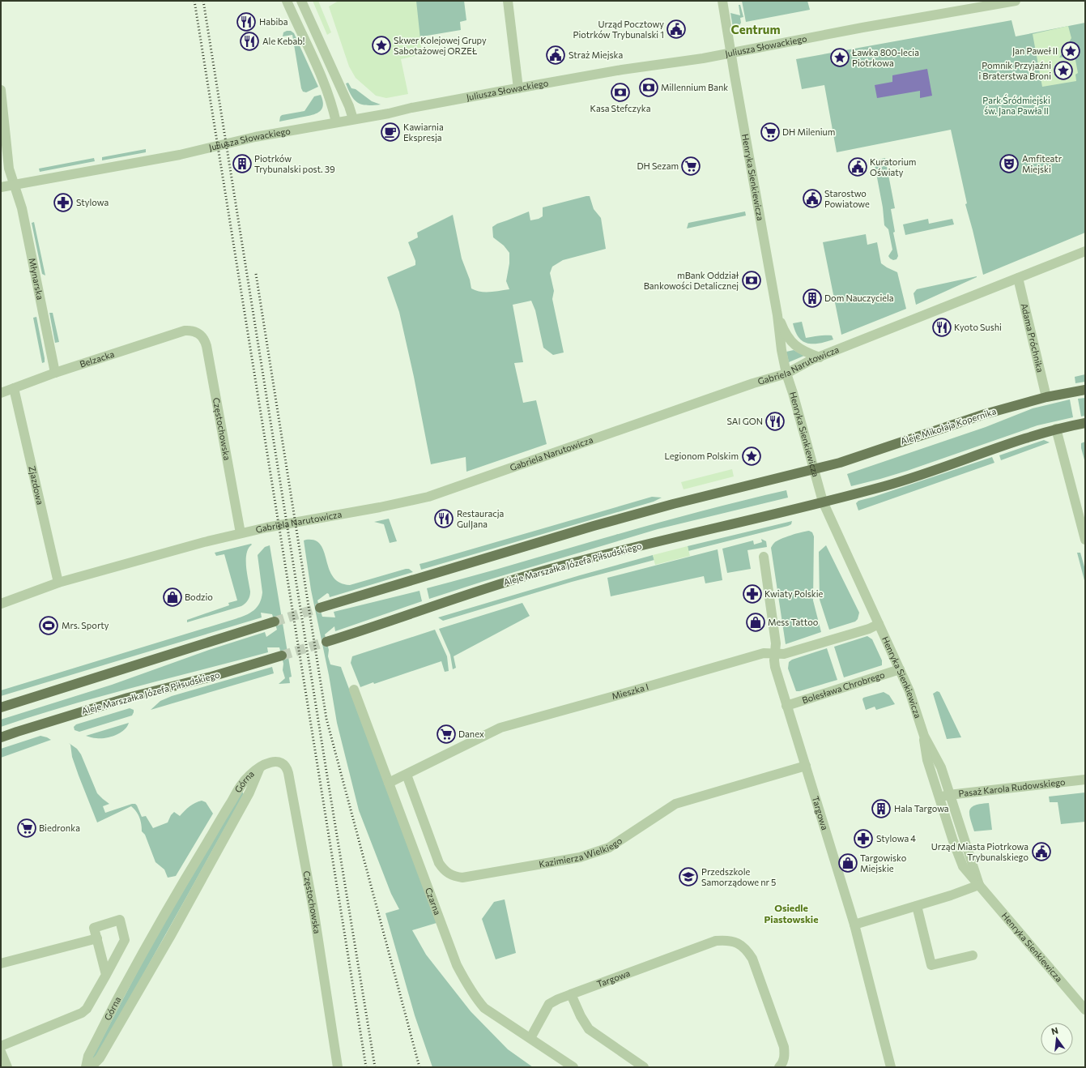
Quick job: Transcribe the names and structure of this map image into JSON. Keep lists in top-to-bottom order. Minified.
{"streets":{"main road":["Aleje Mikołaja Kopernika","Aleje Marszałka Józefa Piłsudskiego"],"street":["Juliusza Słowackiego","Henryka Sienkiewicza","Młynarska","Adama Próchnika","Belzacka","Gabriela Narutowicza","Częstochowska","Zjazdowa","Bolesława Chrobrego","Mieszka I","Górna","Pasaż Karola Rudowskiego","Targowa","Kazimierza Wielkiego","Czarna"]},"crossings":[["Juliusza Słowackiego","Henryka Sienkiewicza"],["Juliusza Słowackiego","Młynarska"],["Henryka Sienkiewicza","Gabriela Narutowicza"],["Henryka Sienkiewicza","Aleje Mikołaja Kopernika"],["Henryka Sienkiewicza","Aleje Marszałka Józefa Piłsudskiego"],["Henryka Sienkiewicza","Bolesława Chrobrego"],["Henryka Sienkiewicza","Mieszka I"],["Henryka Sienkiewicza","Pasaż Karola Rudowskiego"],["Młynarska","Belzacka"],["Adama Próchnika","Gabriela Narutowicza"],["Adama Próchnika","Aleje Mikołaja Kopernika"],["Belzacka","Częstochowska"],["Belzacka","Zjazdowa"],["Gabriela Narutowicza","Częstochowska"],["Gabriela Narutowicza","Zjazdowa"],["Częstochowska","Górna"],["Bolesława Chrobrego","Targowa"],["Mieszka I","Targowa"],["Mieszka I","Kazimierza Wielkiego"],["Mieszka I","Czarna"],["Targowa","Kazimierza Wielkiego"],["Targowa","Czarna"]],"districts":["Centrum","Osiedle Piastowskie"],"parks":["Park Śródmiejski św. Jana Pawła II"],"places":{"restaurant":["Habiba","Ale Kebab!","Kyoto Sushi","SAI GON","Restauracja GulJana"],"public building":["Urząd Pocztowy Piotrków Trybunalski 1","Straż Miejska","Kuratorium Oświaty","Starostwo Powiatowe","Urząd Miasta Piotrkowa Trybunalskiego"],"place":["Skwer Kolejowej Grupy Sabotażowej ORZEŁ","Jan Paweł II","Ławka 800-lecia Piotrkowa","Pomnik Przyjaźni i Braterstwa Broni","Legionom Polskim"],"bank":["Millennium Bank","Kasa Stefczyka","mBank Oddział Bankowości Detalicznej"],"cafe":["Kawiarnia Ekspresja"],"supermarket":["DH Milenium","DH Sezam","Danex","Biedronka"],"building":["Piotrków Trybunalski post. 39","Dom Nauczyciela","Hala Targowa"],"theatre":["Amfiteatr Miejski"],"pharmacy":["Stylowa","Kwiaty Polskie","Stylowa 4"],"shop":["Bodzio","Mess Tattoo","Targowisko Miejskie"],"sports":["Mrs. Sporty"],"school or university":["Przedszkole Samorządowe nr 5"]},"north":"top"}
